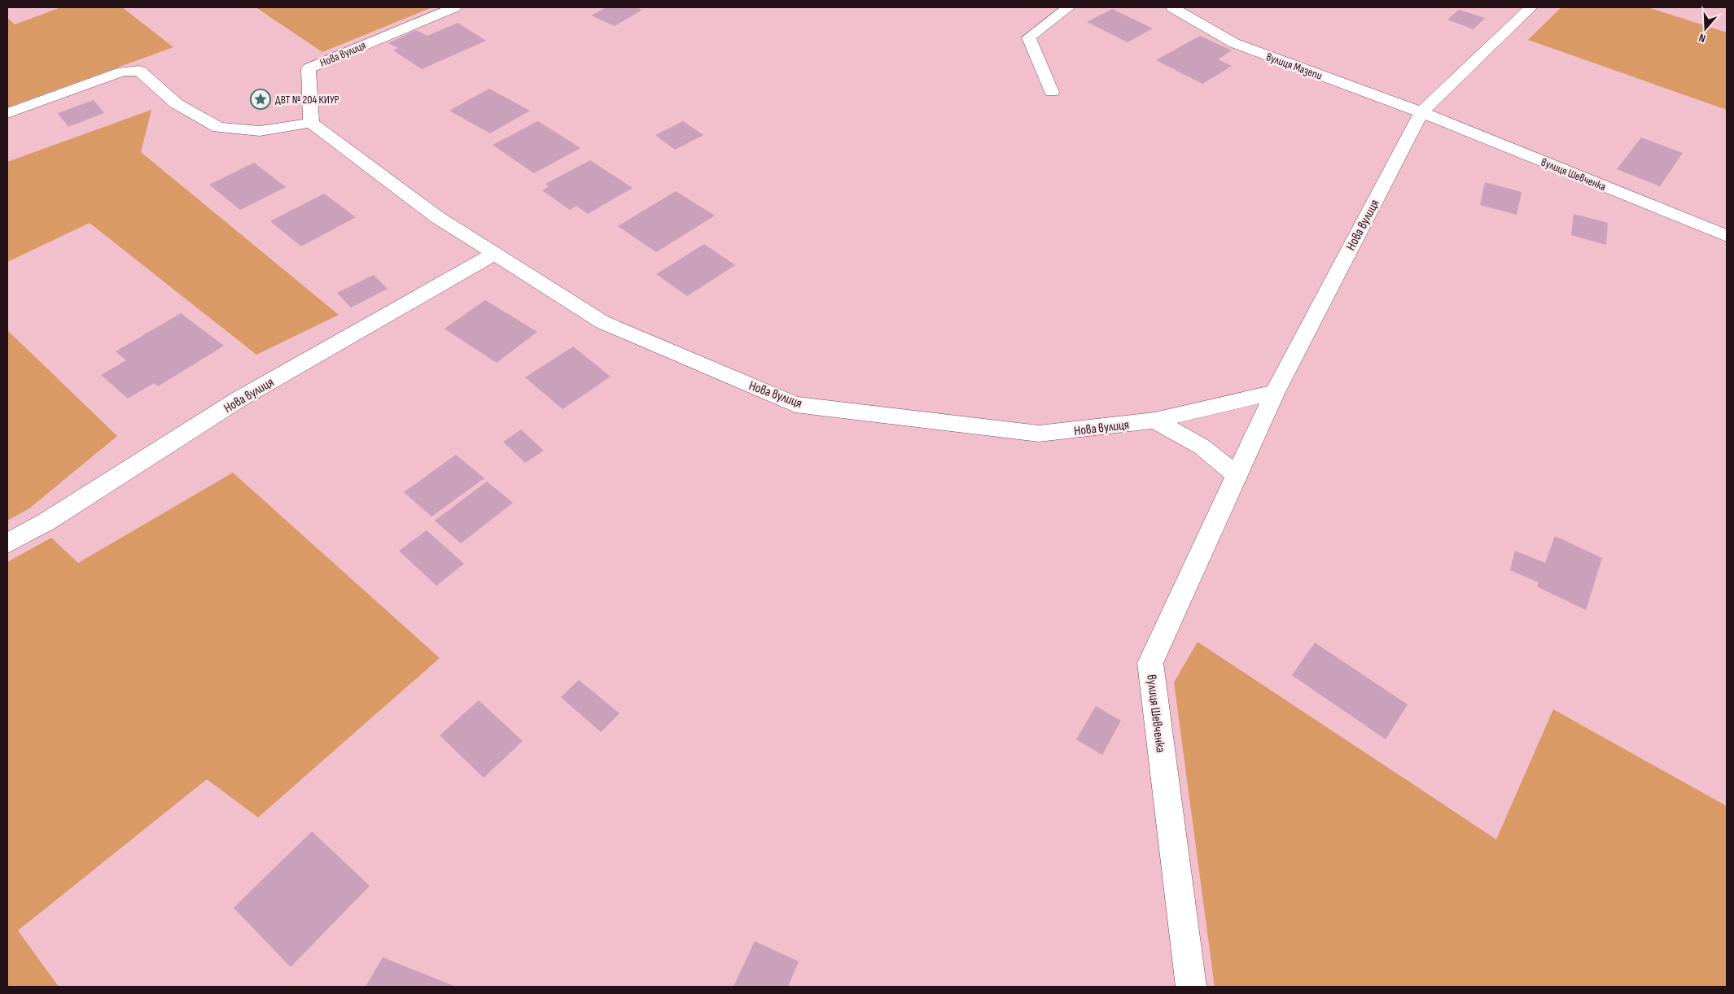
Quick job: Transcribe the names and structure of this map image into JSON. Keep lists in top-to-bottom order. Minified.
{"streets":{"street":["Нова вулиця","вулиця Мазепи","вулиця Шевченка"]},"crossings":[["Нова вулиця","вулиця Мазепи"],["Нова вулиця","вулиця Шевченка"],["вулиця Мазепи","вулиця Шевченка"]],"places":{"place":["ДВТ № 204 КИУР"]},"north":"bottom"}
